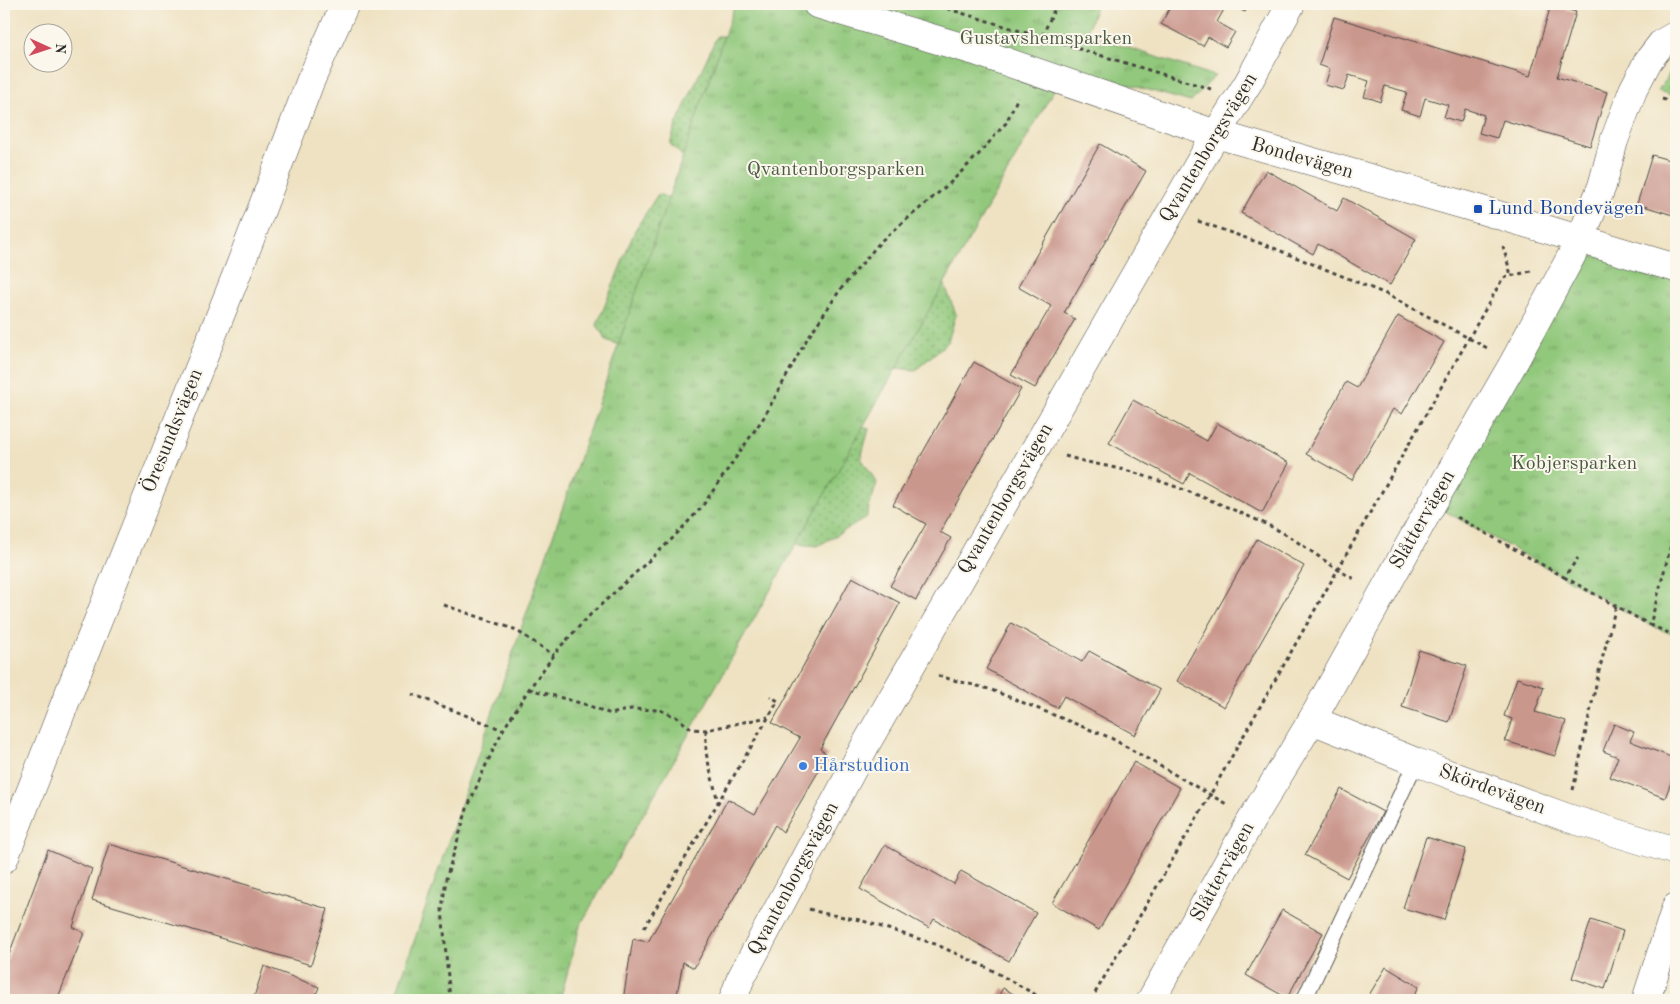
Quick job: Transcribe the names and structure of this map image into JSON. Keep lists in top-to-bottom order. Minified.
{"streets":{"street":["Qvantenborgsvägen","Bondevägen","Öresundsvägen","Slåttervägen","Skördevägen"]},"crossings":[["Qvantenborgsvägen","Bondevägen"],["Bondevägen","Slåttervägen"],["Slåttervägen","Skördevägen"]],"parks":["Gustavshemsparken","Qvantenborgsparken","Kobjersparken"],"places":{"transit":["Lund Bondevägen"],"other":["Hårstudion"]},"north":"right"}
